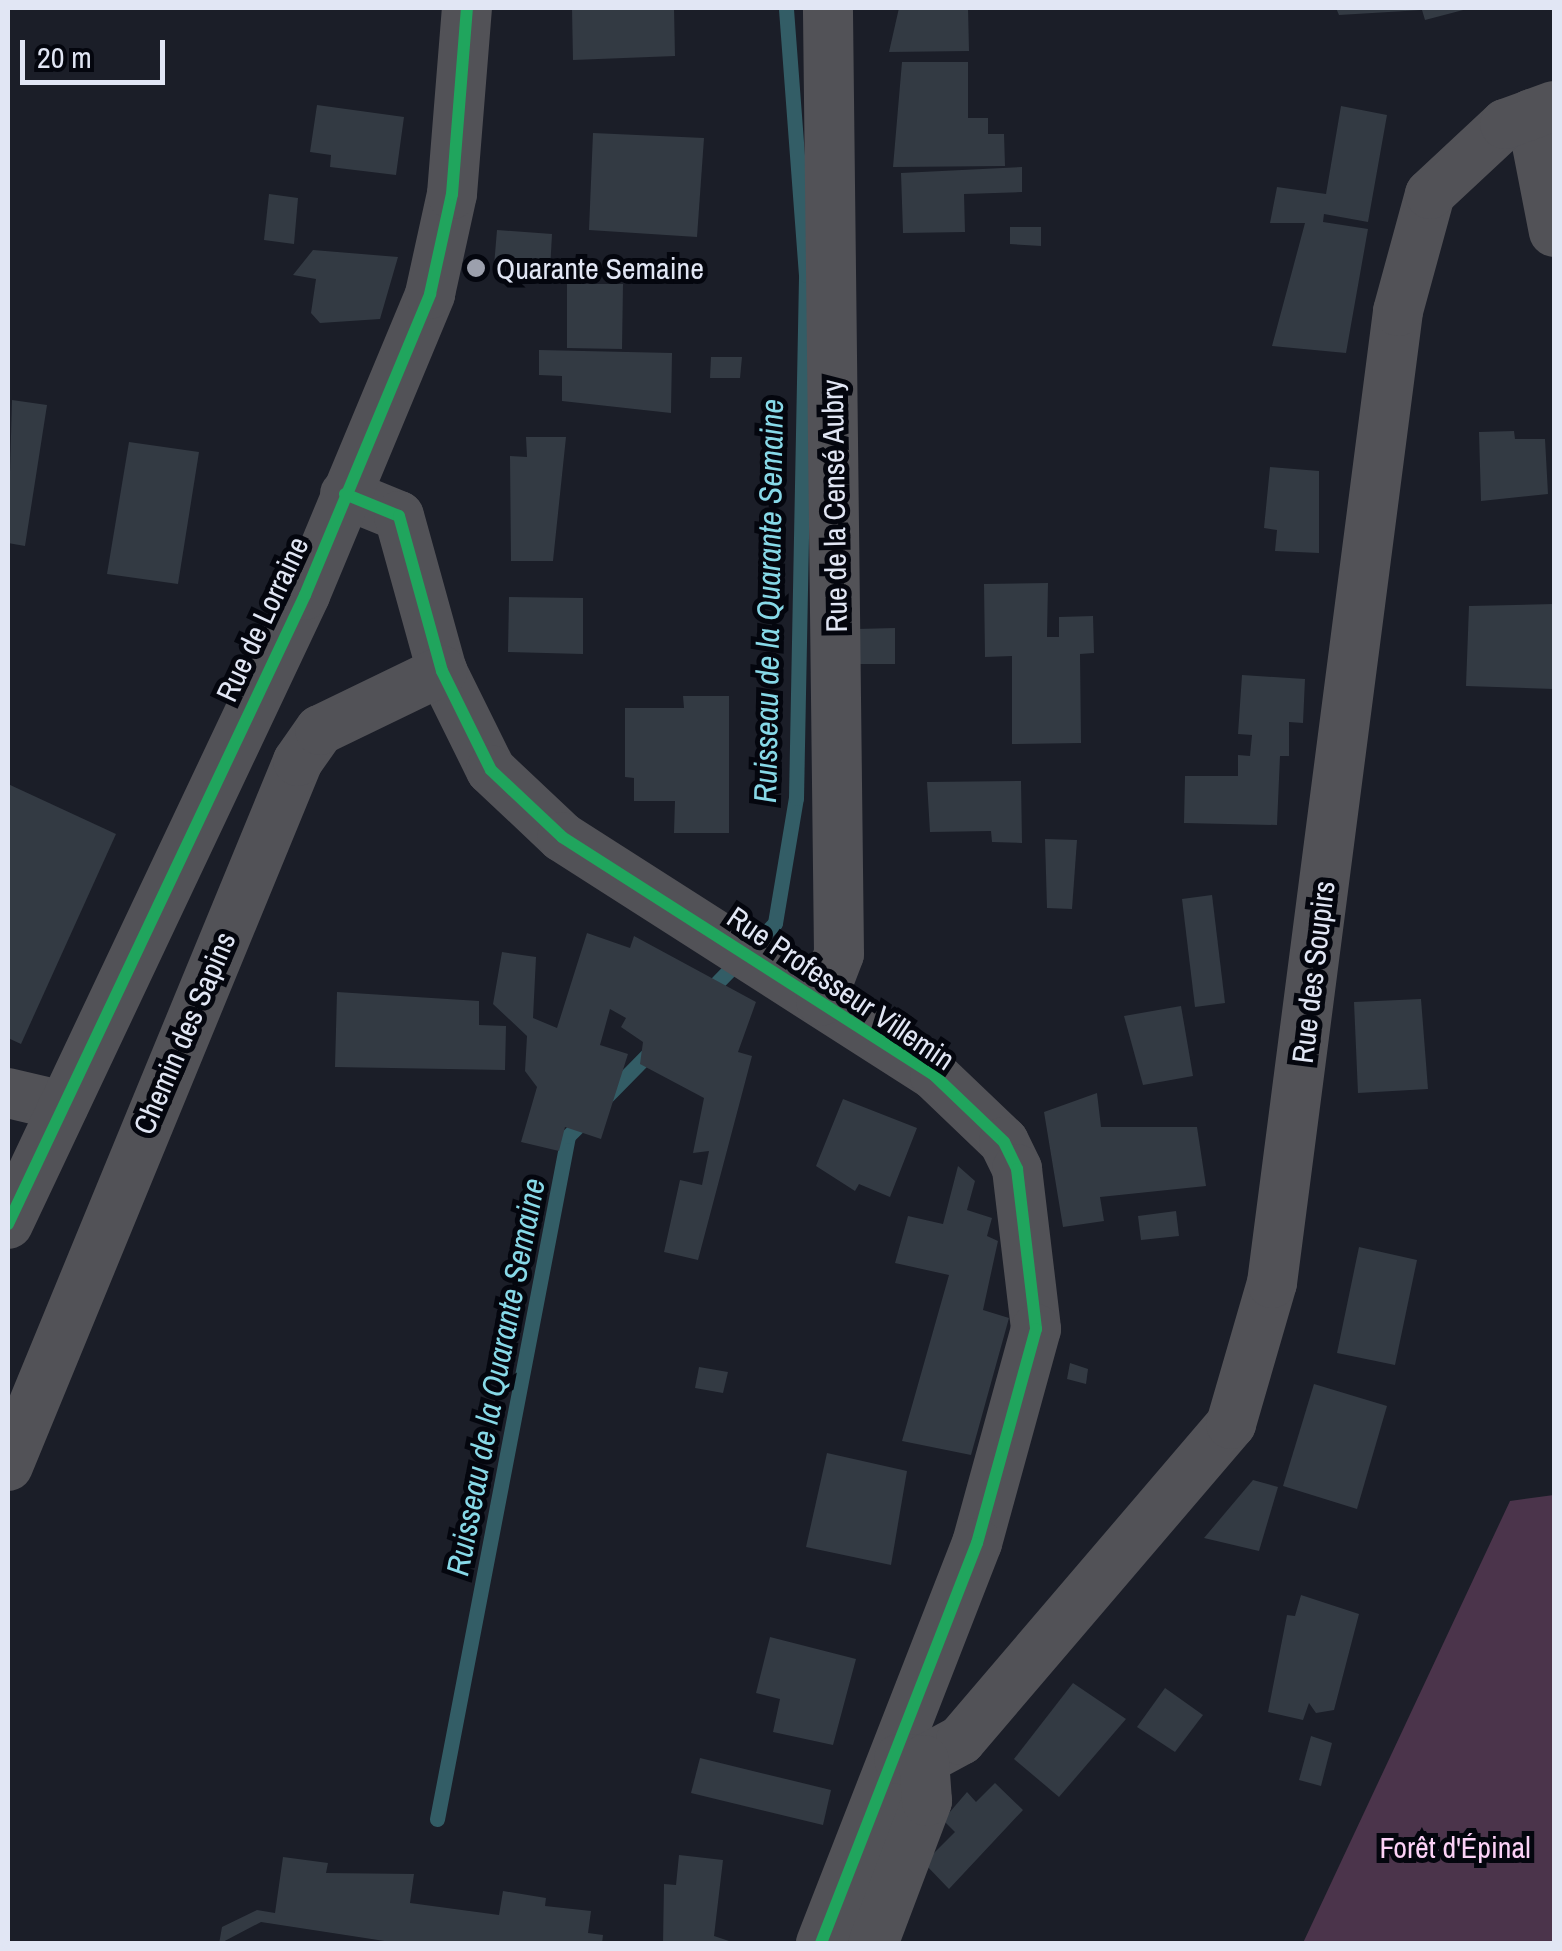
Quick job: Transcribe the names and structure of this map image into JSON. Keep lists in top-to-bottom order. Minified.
{"streets":{"street":["Rue de la Censé Aubry","Rue de Lorraine","Rue des Soupirs","Rue Professeur Villemin","Chemin des Sapins"]},"crossings":[["Rue de la Censé Aubry","Rue Professeur Villemin"],["Rue de Lorraine","Rue Professeur Villemin"],["Rue des Soupirs","Rue Professeur Villemin"],["Rue Professeur Villemin","Chemin des Sapins"]],"water":["Ruisseau de la Quarante Semaine"],"parks":["Forêt d'Épinal"],"places":["Quarante Semaine"],"scale_bar":"20 m"}
